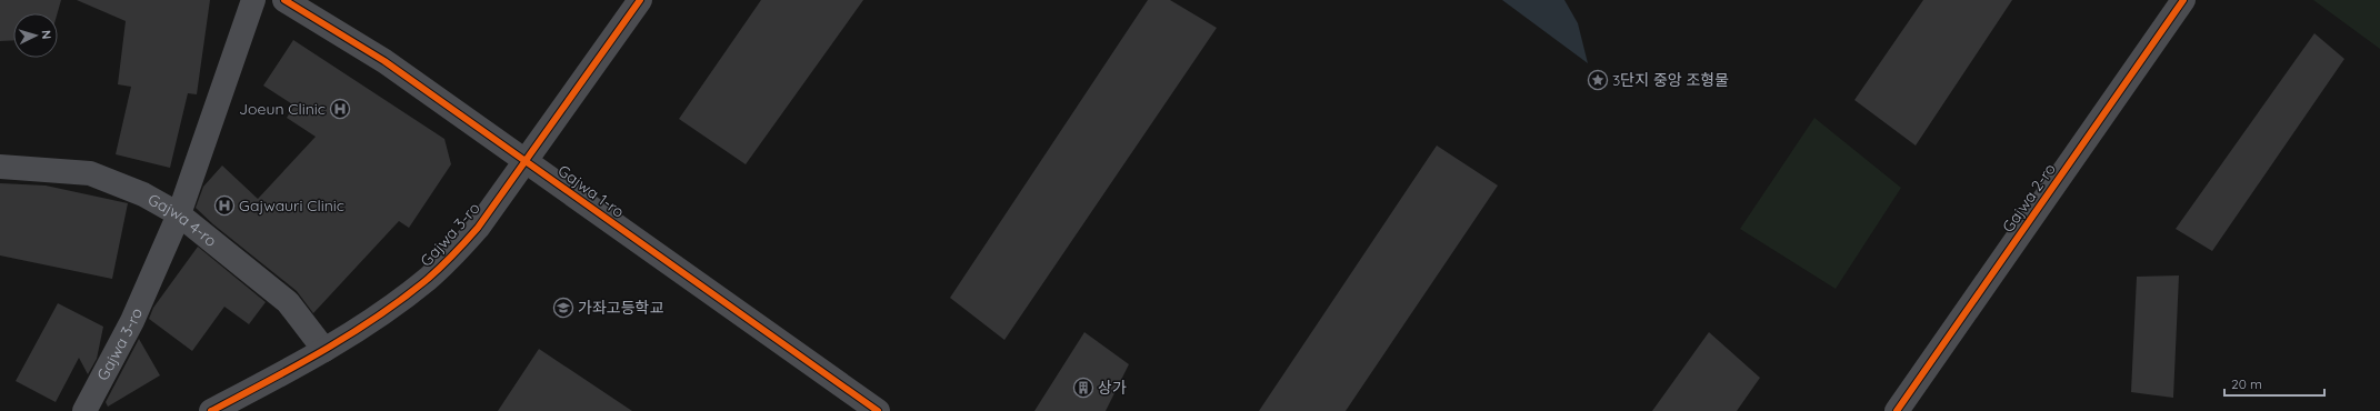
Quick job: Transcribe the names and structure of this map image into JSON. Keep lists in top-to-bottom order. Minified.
{"streets":{"street":["Gajwa 1-ro","Gajwa 2-ro","Gajwa 4-ro","Gajwa 3-ro"]},"crossings":[["Gajwa 1-ro","Gajwa 3-ro"],["Gajwa 4-ro","Gajwa 3-ro"]],"places":{"place":["3단지 중앙 조형물"],"hospital":["Joeun Clinic","Gajwauri Clinic"],"school or university":["가좌고등학교"],"building":["상가"]},"scale_bar":"20 m","north":"right"}
